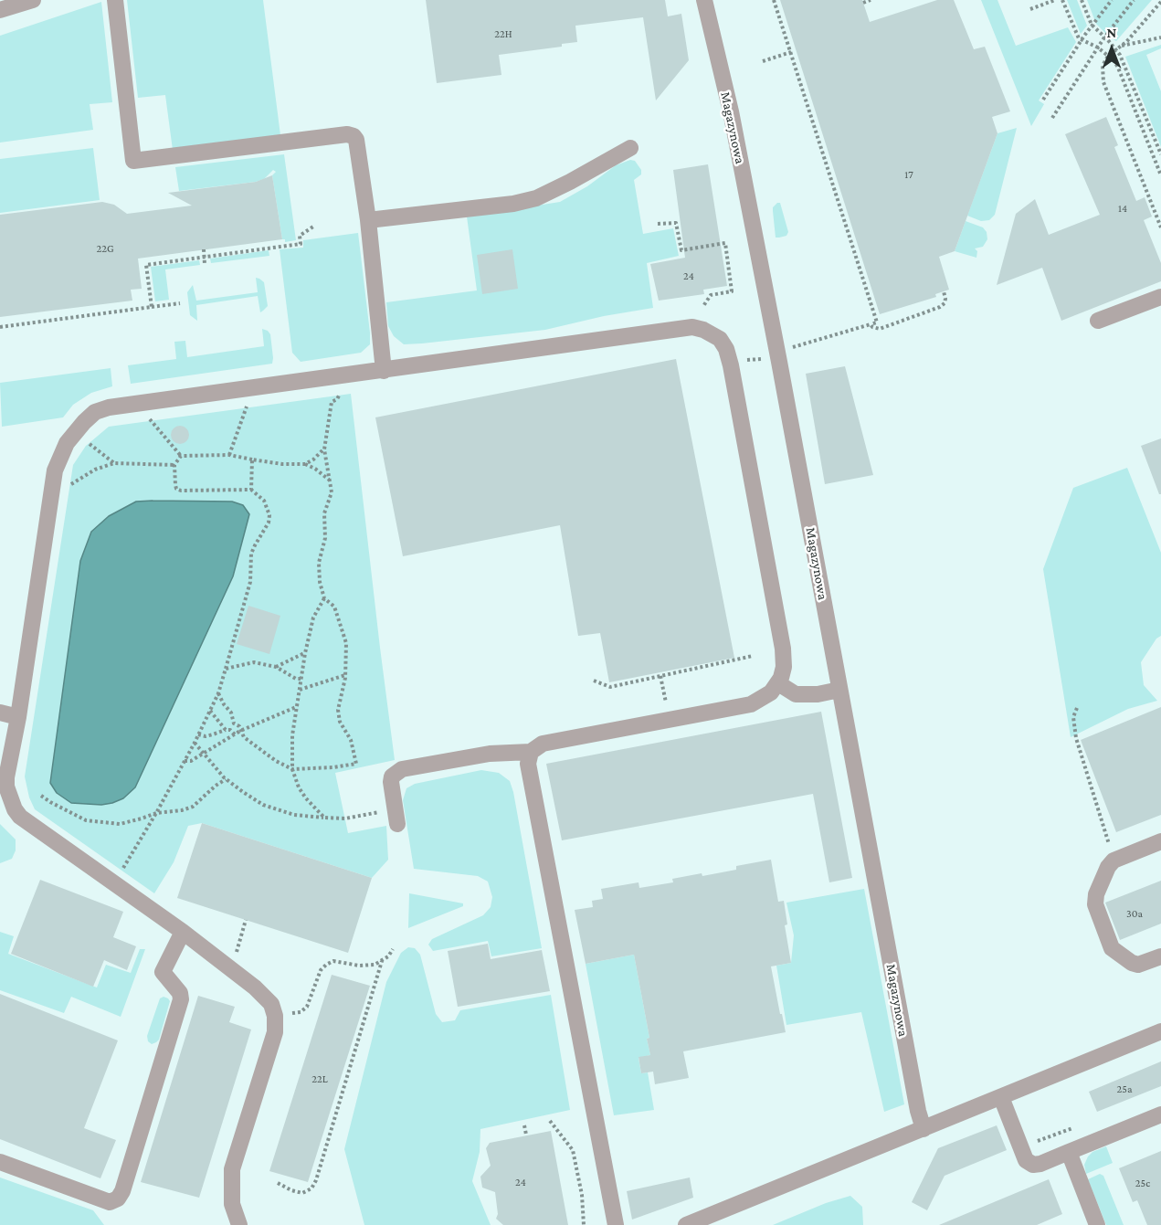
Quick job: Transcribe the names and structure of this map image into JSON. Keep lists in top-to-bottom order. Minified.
{"streets":{"street":["Magazynowa"]},"house_numbers":["22H","17","14","22G","24","30a","22L","25a","24","25c"],"north":"top"}
